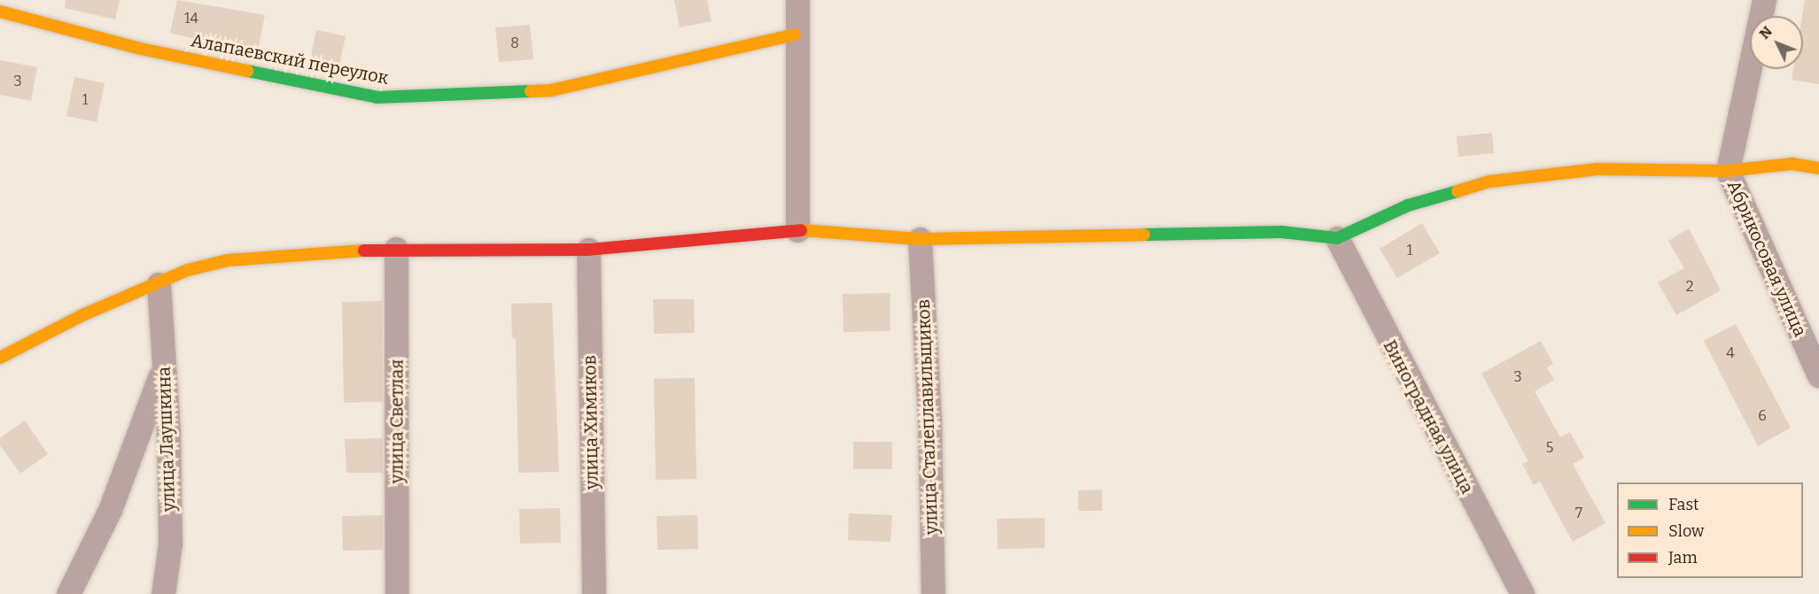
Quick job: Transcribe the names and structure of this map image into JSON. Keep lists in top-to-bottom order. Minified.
{"streets":{"street":["Алапаевский переулок","Абрикосовая улица","улица Сталеплавильщиков","Виноградная улица","улица Светлая","улица Химиков","улица Лаушкина"]},"house_numbers":["14","8","3","1","1","2","4","3","6","5","7"],"legend":["Fast","Slow","Jam"],"north":"top left"}
